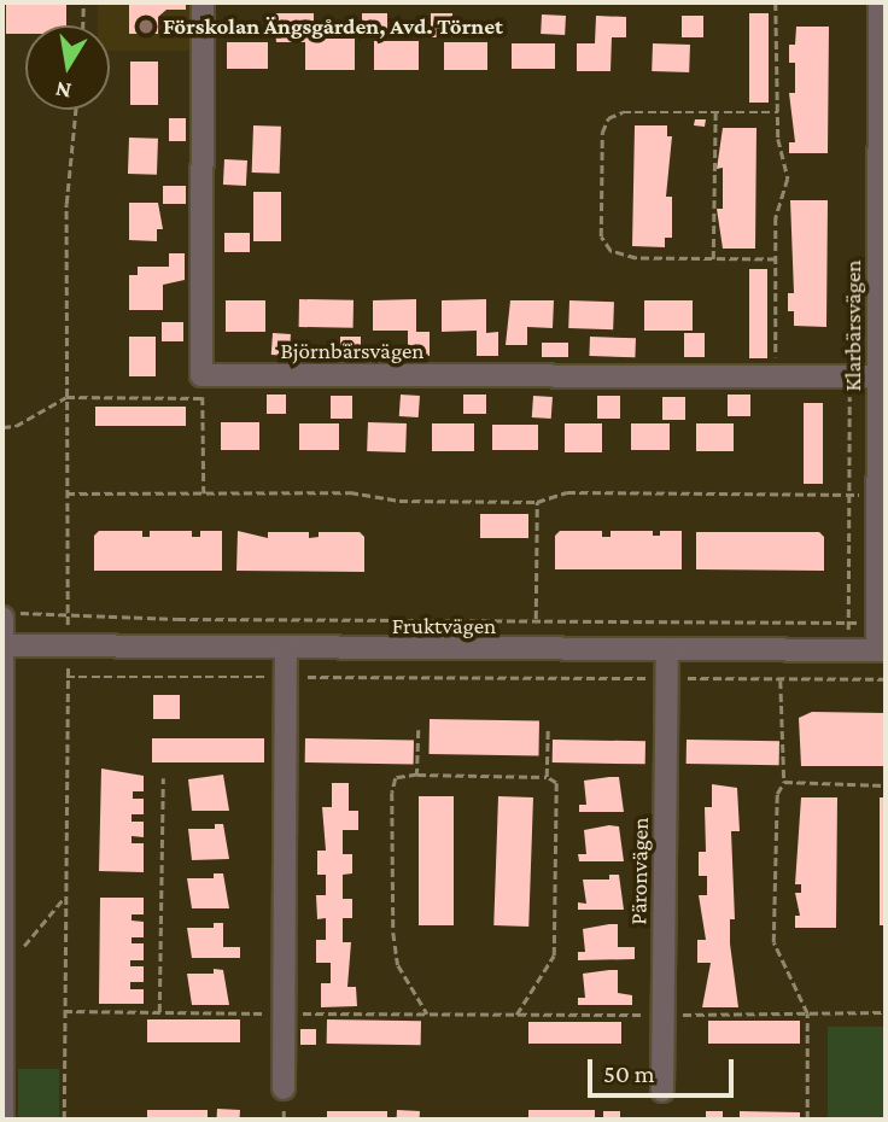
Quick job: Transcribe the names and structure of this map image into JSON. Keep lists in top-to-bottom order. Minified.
{"streets":{"street":["Klarbärsvägen","Björnbärsvägen","Fruktvägen","Päronvägen"]},"crossings":[["Klarbärsvägen","Björnbärsvägen"],["Klarbärsvägen","Fruktvägen"],["Fruktvägen","Päronvägen"]],"places":["Förskolan Ängsgården, Avd. Törnet"],"scale_bar":"50 m","north":"bottom"}
